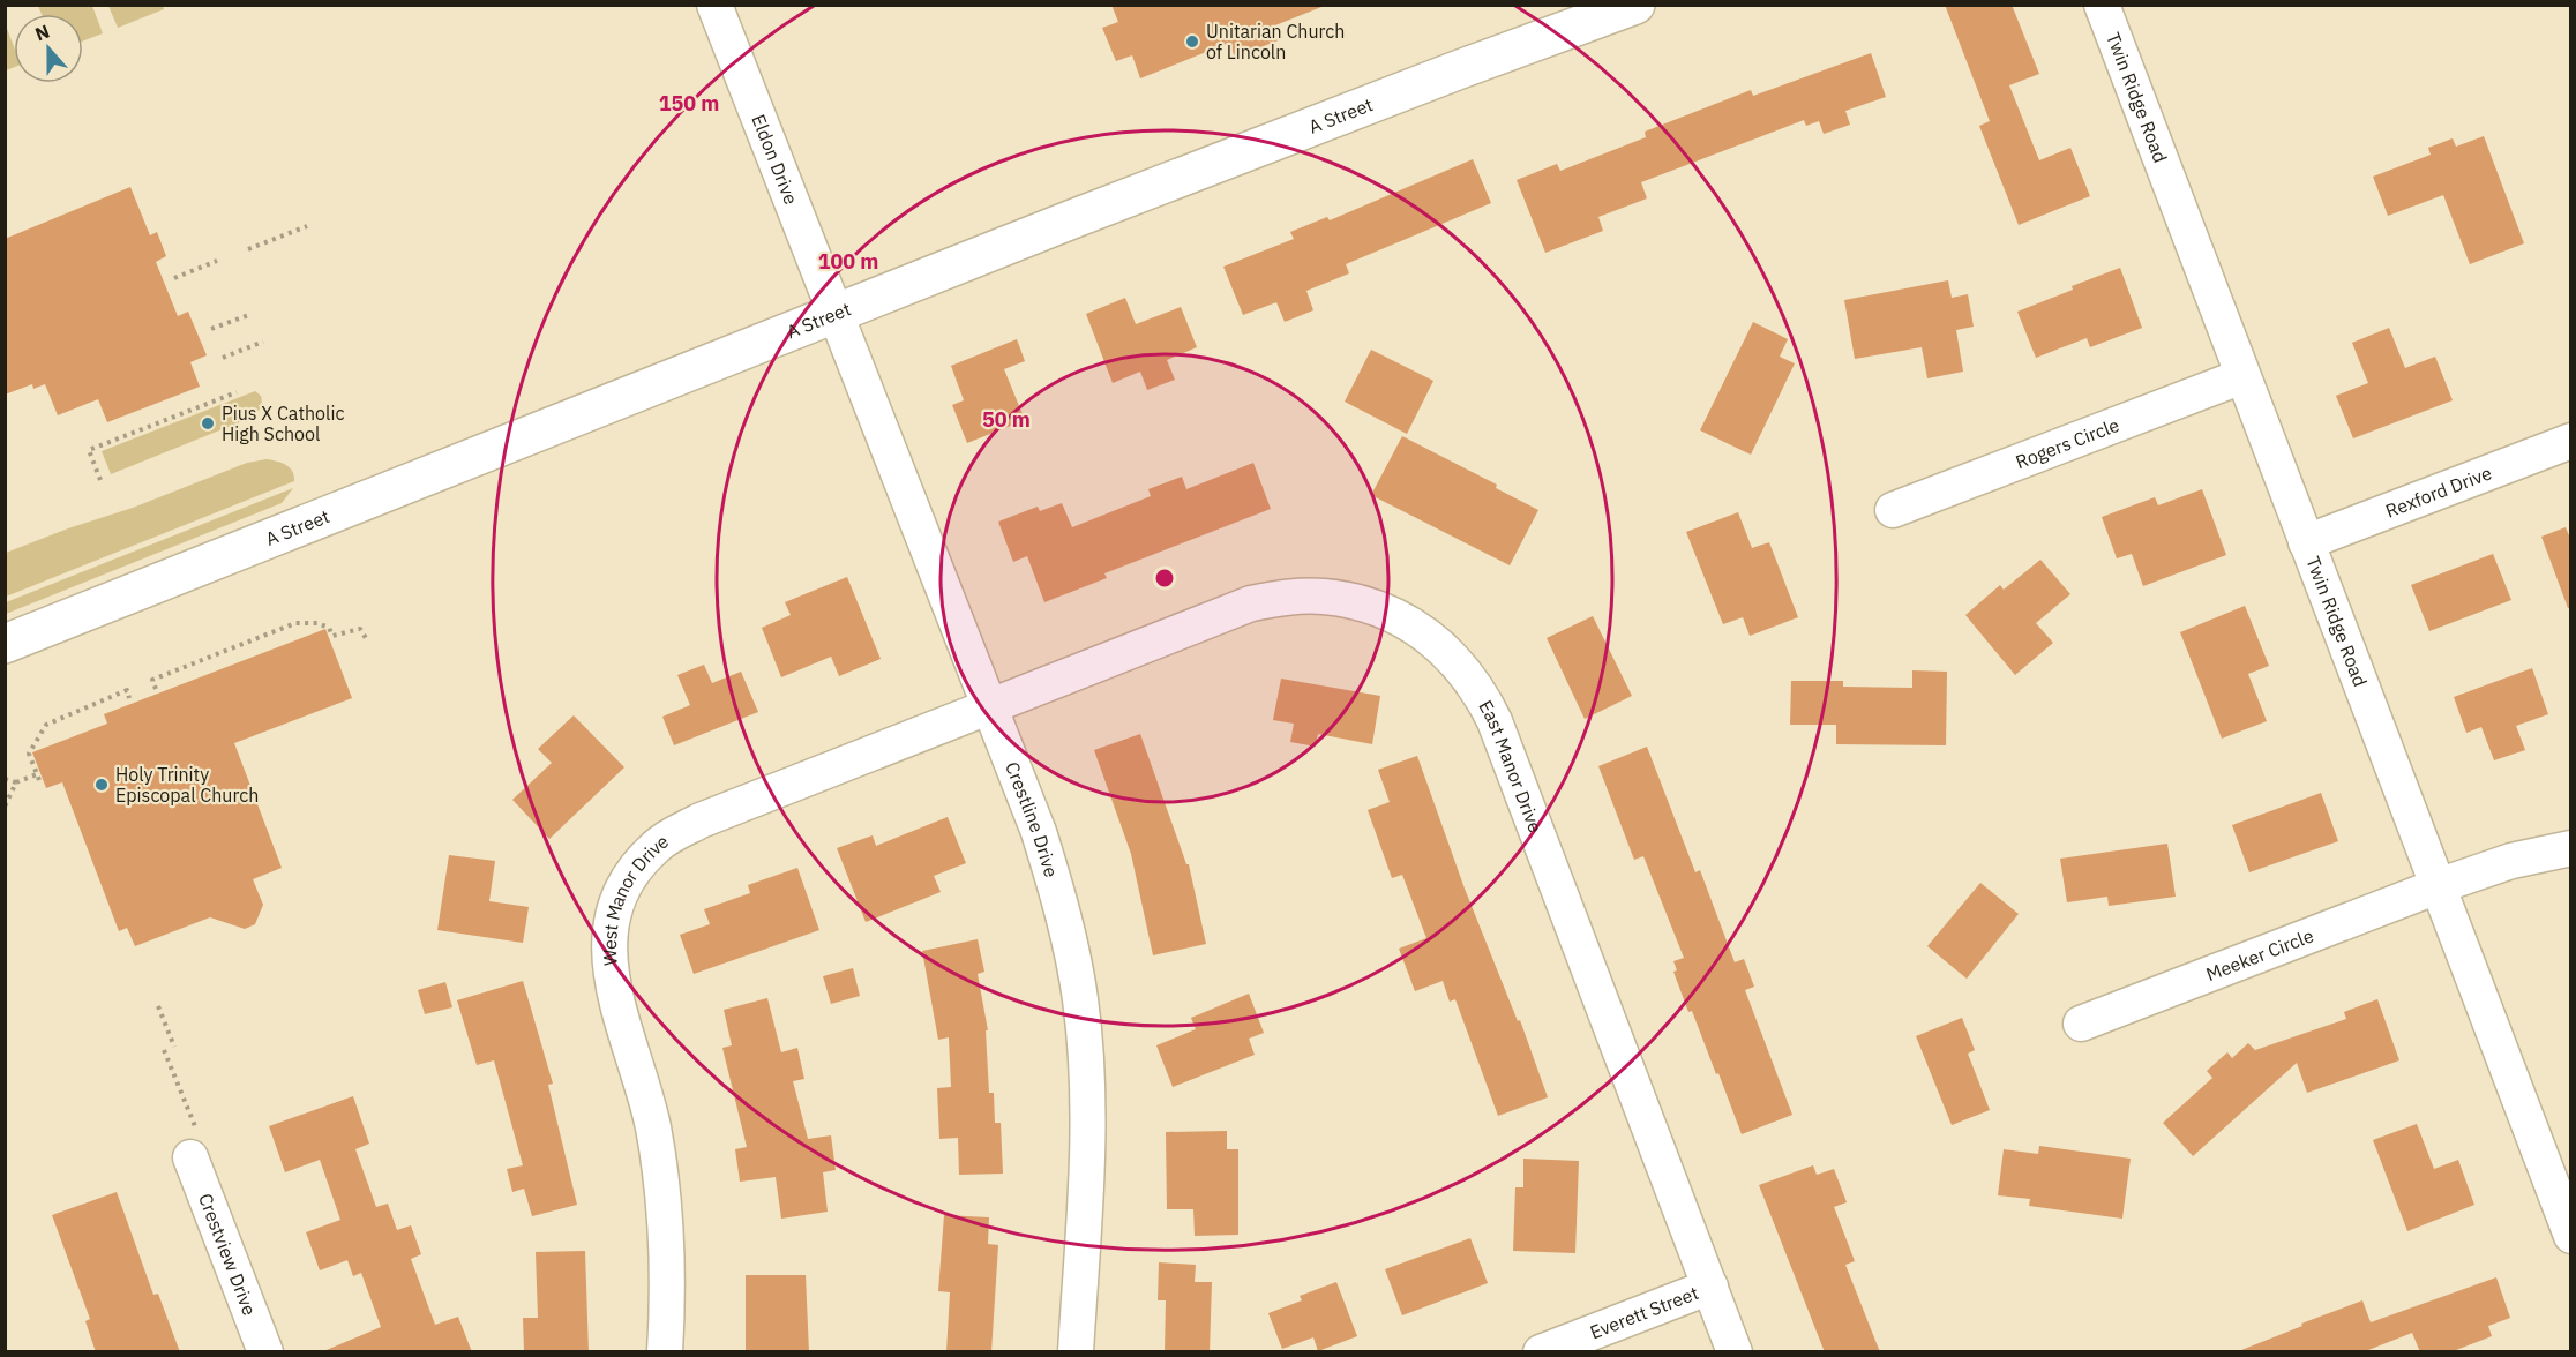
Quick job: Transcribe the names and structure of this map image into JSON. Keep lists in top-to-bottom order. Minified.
{"streets":{"main road":["A Street"],"street":["Twin Ridge Road","Eldon Drive","Rogers Circle","Rexford Drive","East Manor Drive","Crestline Drive","West Manor Drive","Meeker Circle","Crestview Drive","Everett Street"]},"crossings":[["Twin Ridge Road","Rogers Circle"],["Twin Ridge Road","Rexford Drive"],["Twin Ridge Road","Meeker Circle"],["A Street","Eldon Drive"],["A Street","Crestline Drive"],["Eldon Drive","Crestline Drive"],["East Manor Drive","Crestline Drive"],["East Manor Drive","West Manor Drive"],["East Manor Drive","Everett Street"],["Crestline Drive","West Manor Drive"]],"places":["Unitarian Church of Lincoln","Pius X Catholic High School","Holy Trinity Episcopal Church"],"north":"top","rings":["150 m","100 m","50 m"]}
